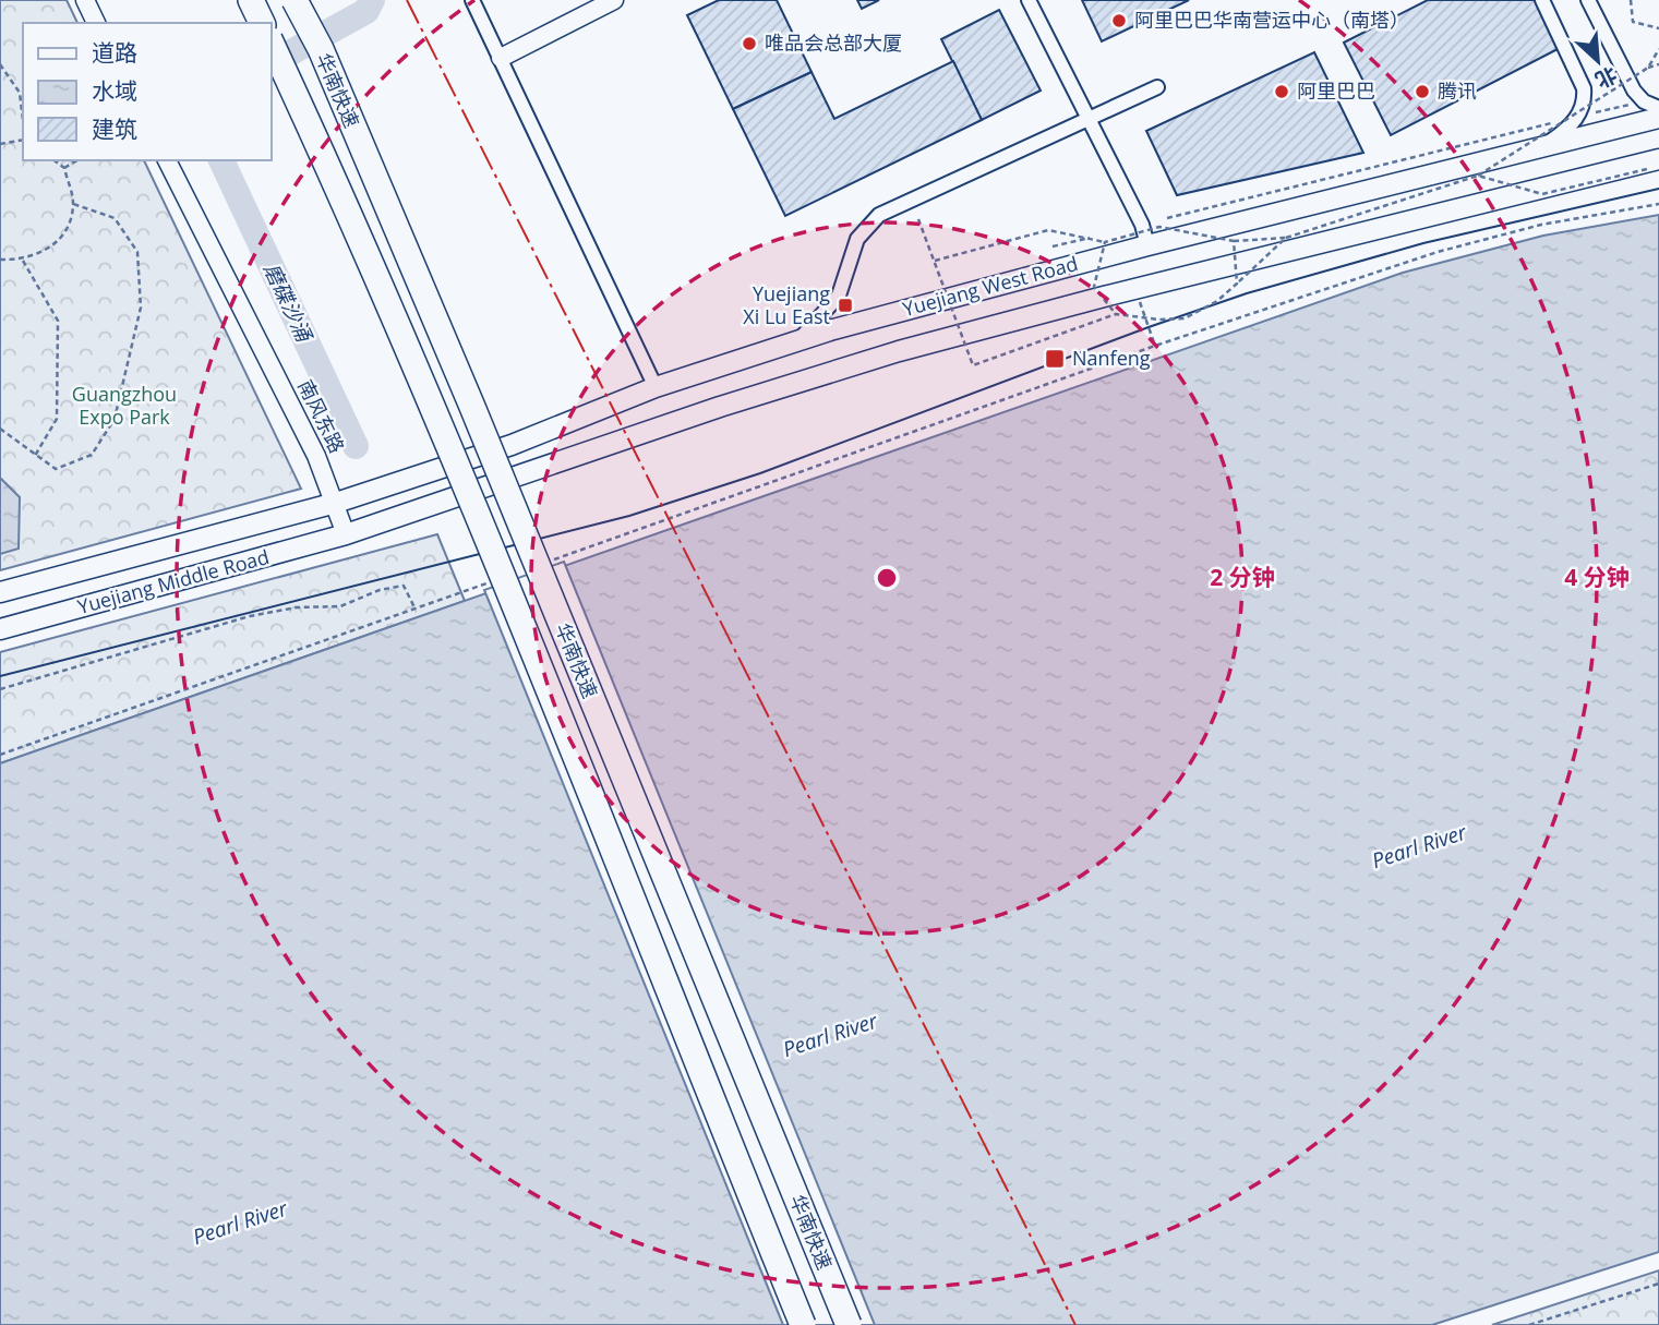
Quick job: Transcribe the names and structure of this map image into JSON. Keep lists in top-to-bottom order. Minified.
{"streets":{"highway":["华南快速"],"main road":["Yuejiang West Road","Yuejiang Middle Road"],"street":["南风东路"]},"crossings":[["Yuejiang West Road","南风东路"],["Yuejiang West Road","Yuejiang Middle Road"],["南风东路","Yuejiang Middle Road"]],"water":["磨碟沙涌","Pearl River"],"parks":["Guangzhou Expo Park"],"places":{"other":["阿里巴巴华南营运中心（南塔）","唯品会总部大厦","阿里巴巴","腾讯"],"transit":["Yuejiang Xi Lu East","Nanfeng"]},"legend":["道路","水域","建筑"],"north":"bottom right","rings":["2 分钟","4 分钟"]}
